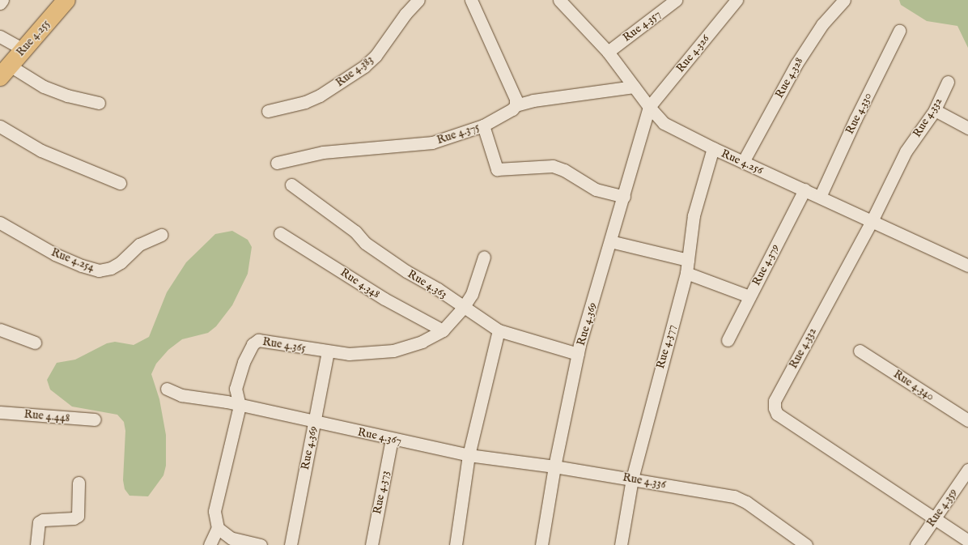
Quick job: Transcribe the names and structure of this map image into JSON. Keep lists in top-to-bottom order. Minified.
{"streets":{"highway":["Rue 4.255"],"street":["Rue 4.357","Rue 4.326","Rue 4.383","Rue 4.328","Rue 4.330","Rue 4.332","Rue 4.375","Rue 4.256","Rue 4.254","Rue 4.379","Rue 4.348","Rue 4.363","Rue 4.369","Rue 4.365","Rue 4.377","Rue 4.340","Rue 4.448","Rue 4.367","Rue 4.336","Rue 4.373","Rue 4.359"]},"crossings":[["Rue 4.357","Rue 4.256"],["Rue 4.326","Rue 4.256"],["Rue 4.326","Rue 4.369"],["Rue 4.328","Rue 4.256"],["Rue 4.330","Rue 4.256"],["Rue 4.332","Rue 4.256"],["Rue 4.332","Rue 4.359"],["Rue 4.375","Rue 4.256"],["Rue 4.256","Rue 4.379"],["Rue 4.256","Rue 4.369"],["Rue 4.256","Rue 4.377"],["Rue 4.348","Rue 4.365"],["Rue 4.363","Rue 4.369"],["Rue 4.363","Rue 4.365"],["Rue 4.369","Rue 4.365"],["Rue 4.369","Rue 4.367"],["Rue 4.369","Rue 4.336"],["Rue 4.365","Rue 4.367"],["Rue 4.377","Rue 4.336"],["Rue 4.367","Rue 4.336"],["Rue 4.367","Rue 4.373"]]}
